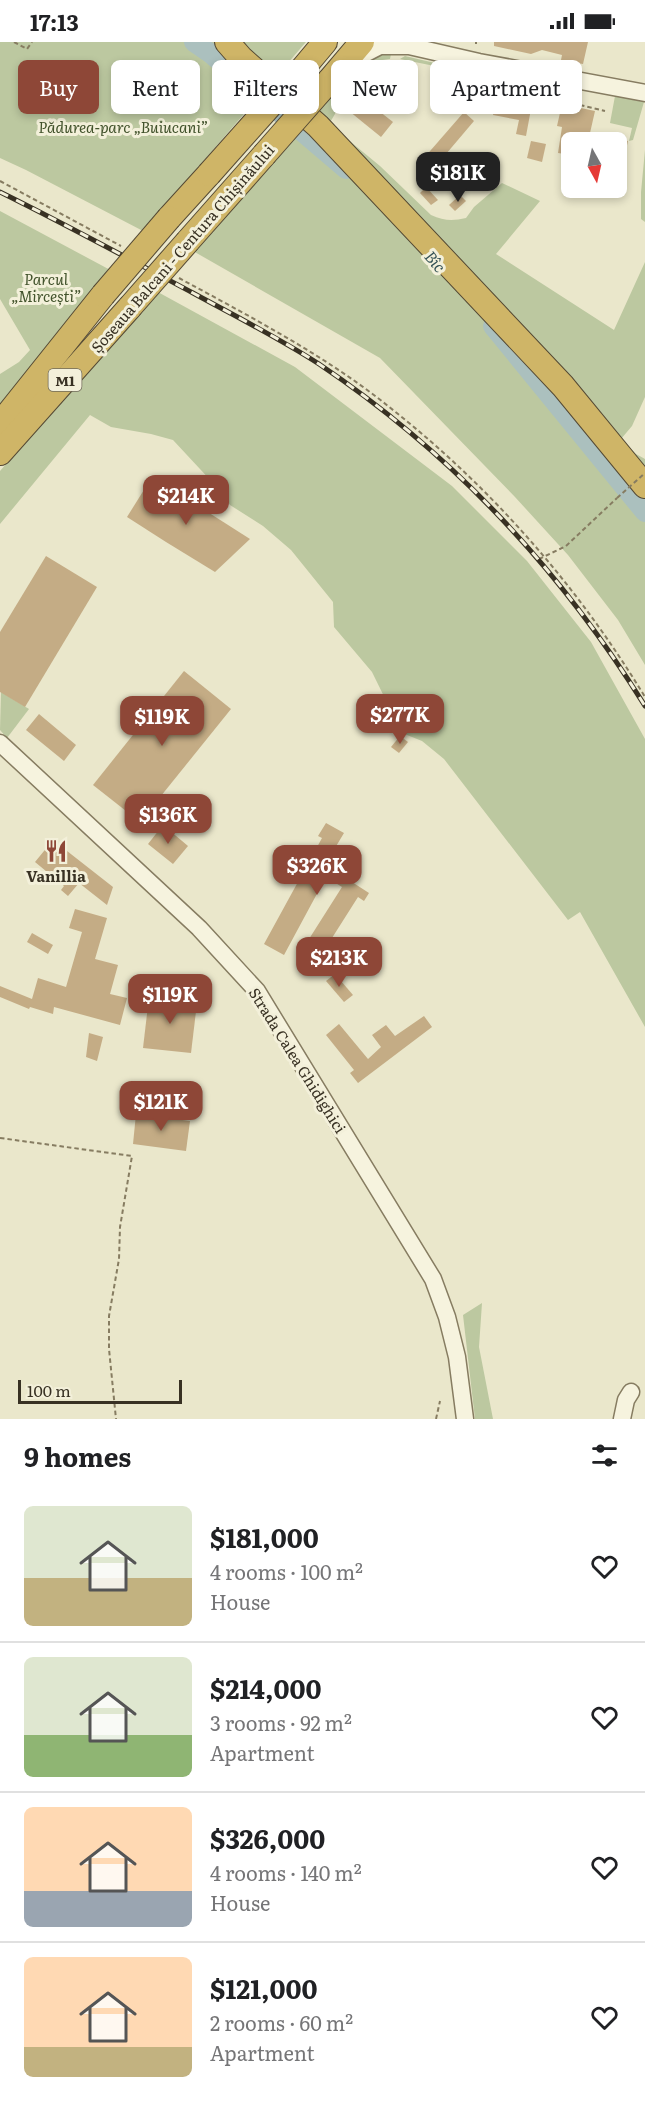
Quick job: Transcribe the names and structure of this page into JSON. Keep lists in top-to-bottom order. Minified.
{"streets":{"highway":["Șoseaua Balcani - Centura Chișinăului","M1"],"street":["Strada Calea Ghidighici"]},"water":["Bîc"],"parks":["Pădurea-parc „Buiucani”","Parcul „Mircești”"],"places":{"restaurant":["Vanillia"]},"scale_bar":"100 m","north":"bottom","page":{"status":"17:13","chip":["Buy","Rent","Filters","New","Apartment"],"price":["$181K","$214K","$277K","$119K","$136K","$326K","$213K","$119K","$121K"],"scale":"100 m","heading":"9 homes","list":[{"name":"$181,000","note":"4 rooms · 100 m² · House"},{"name":"$214,000","note":"3 rooms · 92 m² · Apartment"},{"name":"$326,000","note":"4 rooms · 140 m² · House"},{"name":"$121,000","note":"2 rooms · 60 m² · Apartment"}]}}
